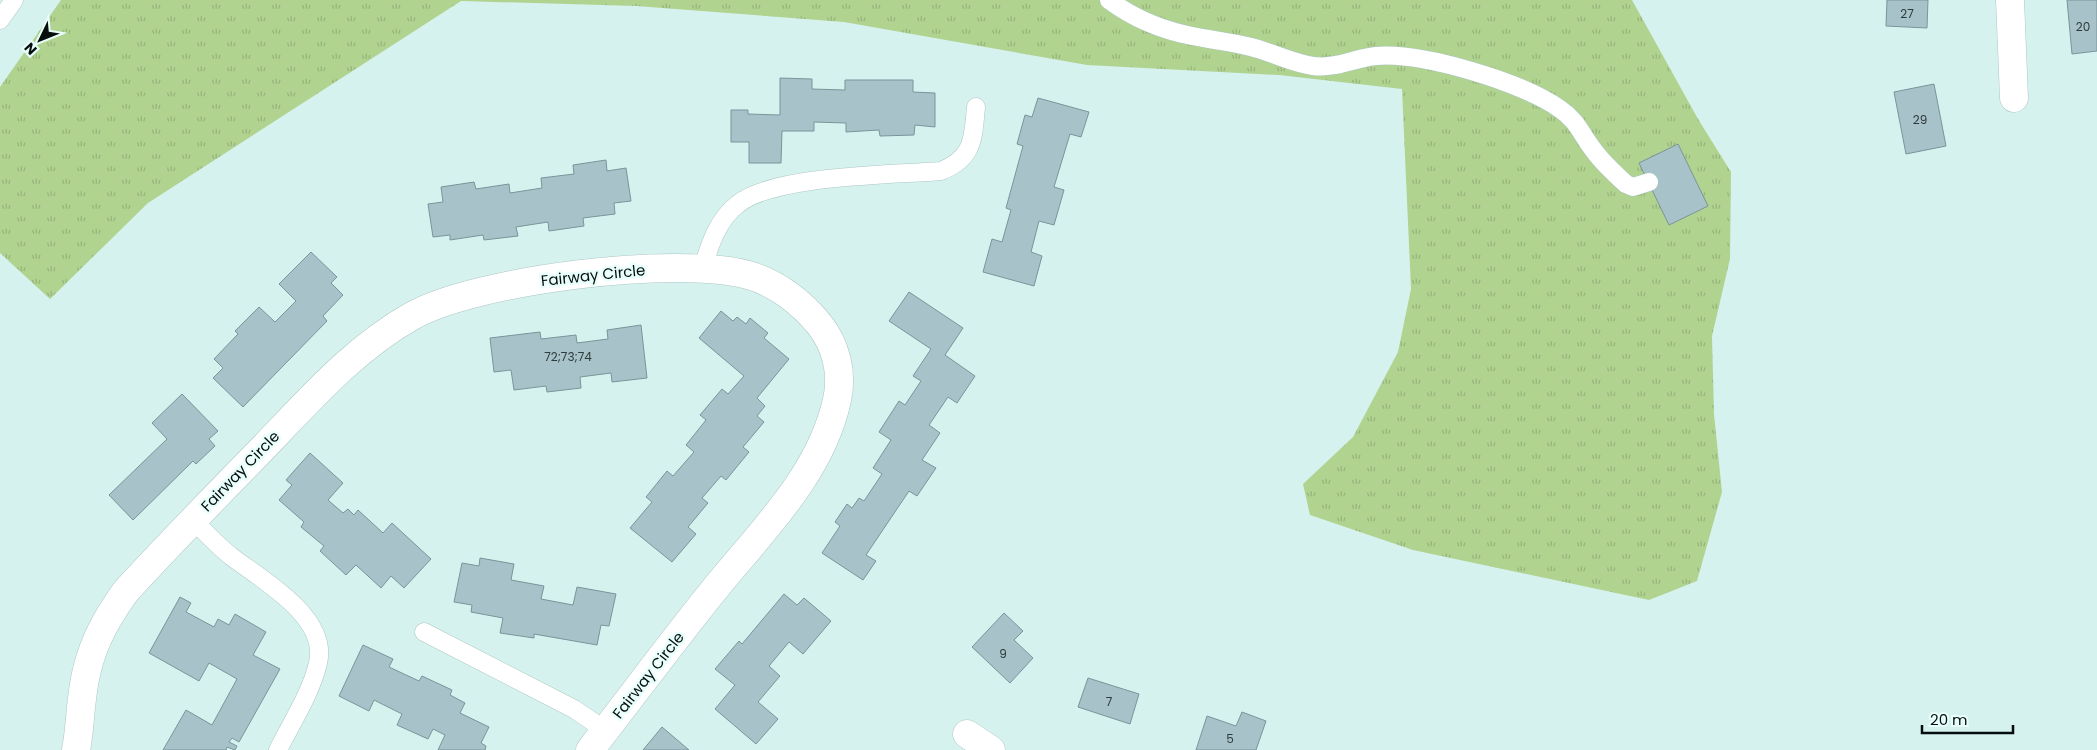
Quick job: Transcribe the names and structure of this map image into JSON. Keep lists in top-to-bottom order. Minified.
{"streets":{"street":["Fairway Circle"]},"house_numbers":["27","20","29","72;73;74","9","7","5"],"scale_bar":"20 m","north":"bottom left"}
